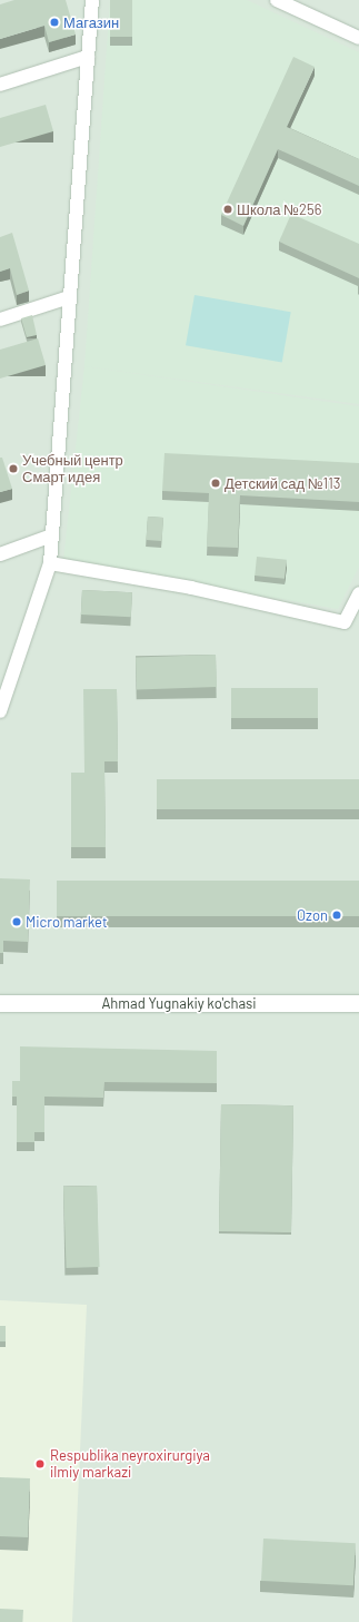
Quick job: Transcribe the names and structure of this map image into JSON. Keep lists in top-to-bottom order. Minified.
{"streets":{"street":["Ahmad Yugnakiy ko'chasi"]},"places":["Магазин","Школа №256","Учебный центр Смарт идея","Детский сад №113","Ozon","Micro market","Respublika neyroxirurgiya ilmiy markazi"]}
